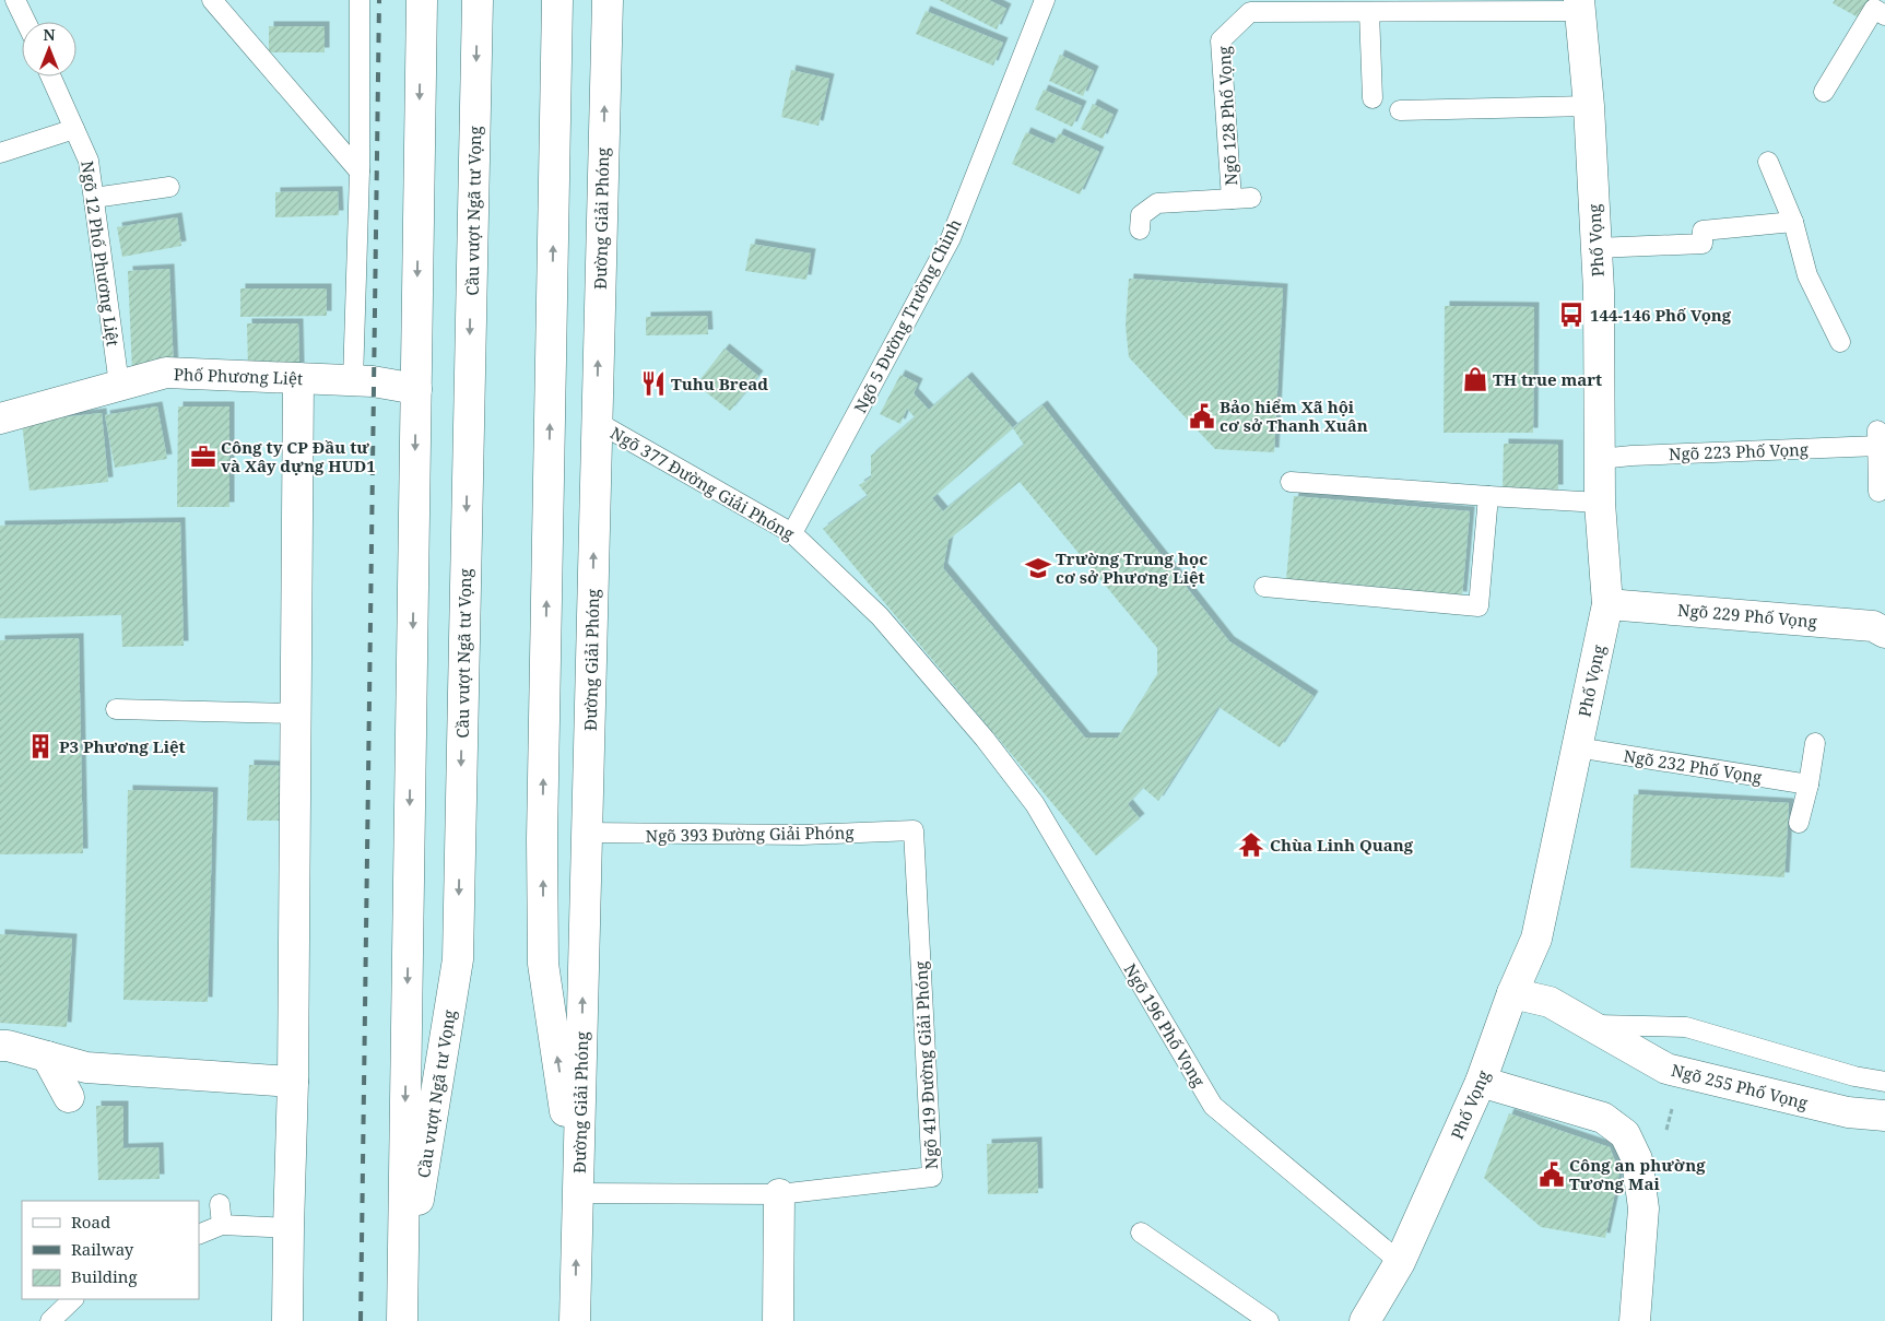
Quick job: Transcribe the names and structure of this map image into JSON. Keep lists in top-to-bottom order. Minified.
{"streets":{"main road":["Cầu vượt Ngã tư Vọng","Đường Giải Phóng","Phố Vọng","Phố Phương Liệt","Ngõ 229 Phố Vọng","Ngõ 255 Phố Vọng"],"lane":["Ngõ 128 Phố Vọng","Ngõ 12 Phố Phương Liệt","Ngõ 5 Đường Trường Chinh","Ngõ 223 Phố Vọng","Ngõ 377 Đường Giải Phóng","Ngõ 232 Phố Vọng","Ngõ 393 Đường Giải Phóng","Ngõ 196 Phố Vọng","Ngõ 419 Đường Giải Phóng"]},"crossings":[["Ngõ 128 Phố Vọng","Phố Vọng"],["Đường Giải Phóng","Ngõ 377 Đường Giải Phóng"],["Đường Giải Phóng","Ngõ 393 Đường Giải Phóng"],["Đường Giải Phóng","Ngõ 419 Đường Giải Phóng"],["Phố Vọng","Ngõ 223 Phố Vọng"],["Phố Vọng","Ngõ 229 Phố Vọng"],["Phố Vọng","Ngõ 232 Phố Vọng"],["Phố Vọng","Ngõ 196 Phố Vọng"],["Phố Vọng","Ngõ 255 Phố Vọng"],["Ngõ 12 Phố Phương Liệt","Phố Phương Liệt"],["Ngõ 5 Đường Trường Chinh","Ngõ 377 Đường Giải Phóng"],["Ngõ 377 Đường Giải Phóng","Ngõ 196 Phố Vọng"],["Ngõ 393 Đường Giải Phóng","Ngõ 419 Đường Giải Phóng"]],"places":{"bus stop":["144-146 Phố Vọng"],"shop":["TH true mart"],"restaurant":["Tuhu Bread"],"public building":["Bảo hiểm Xã hội cơ sở Thanh Xuân","Công an phường Tương Mai"],"office":["Công ty CP Đầu tư và Xây dựng HUD1"],"school or university":["Trường Trung học cơ sở Phương Liệt"],"building":["P3 Phương Liệt"],"temple":["Chùa Linh Quang"]},"legend":["Road","Railway","Building"],"north":"top"}
